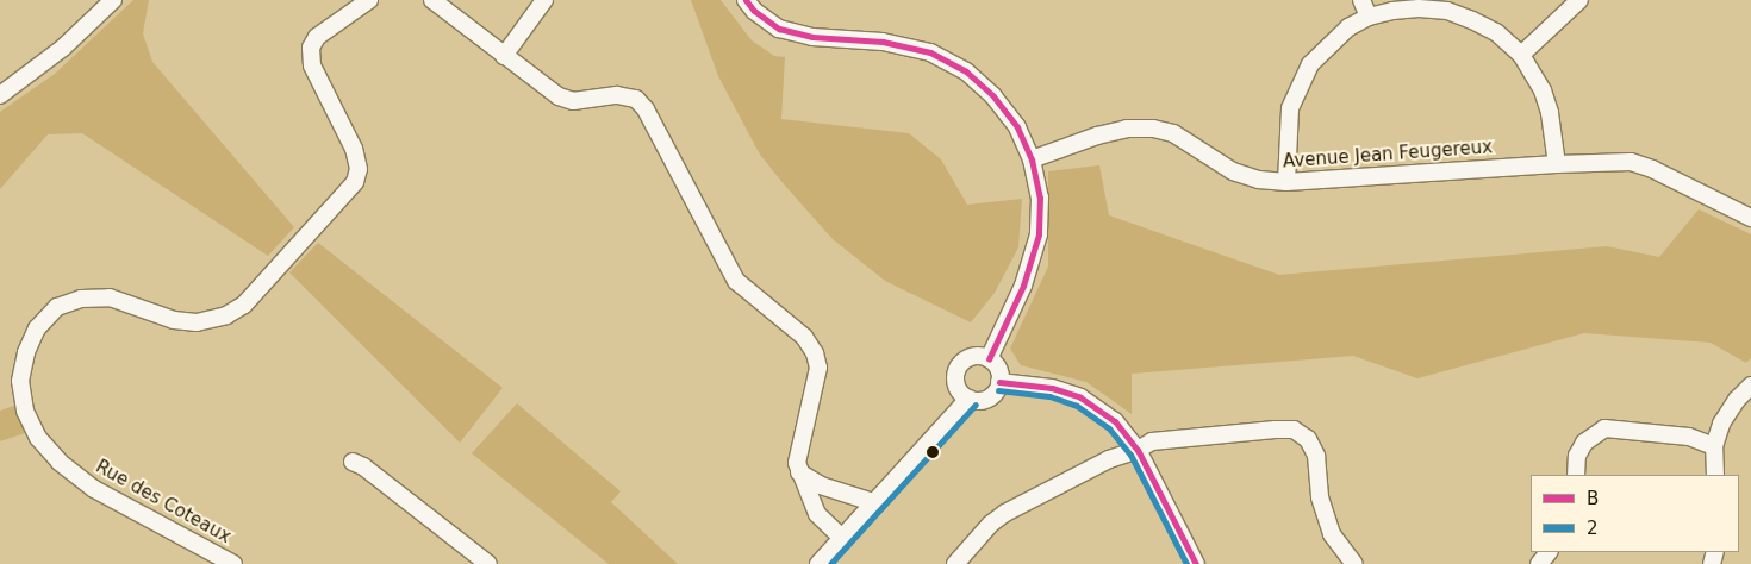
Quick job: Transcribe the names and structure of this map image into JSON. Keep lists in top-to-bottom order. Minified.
{"streets":{"street":["Avenue Jean Feugereux","Rue des Coteaux"]},"lines":["transit line B","transit line 2"],"legend":["B","2"]}
